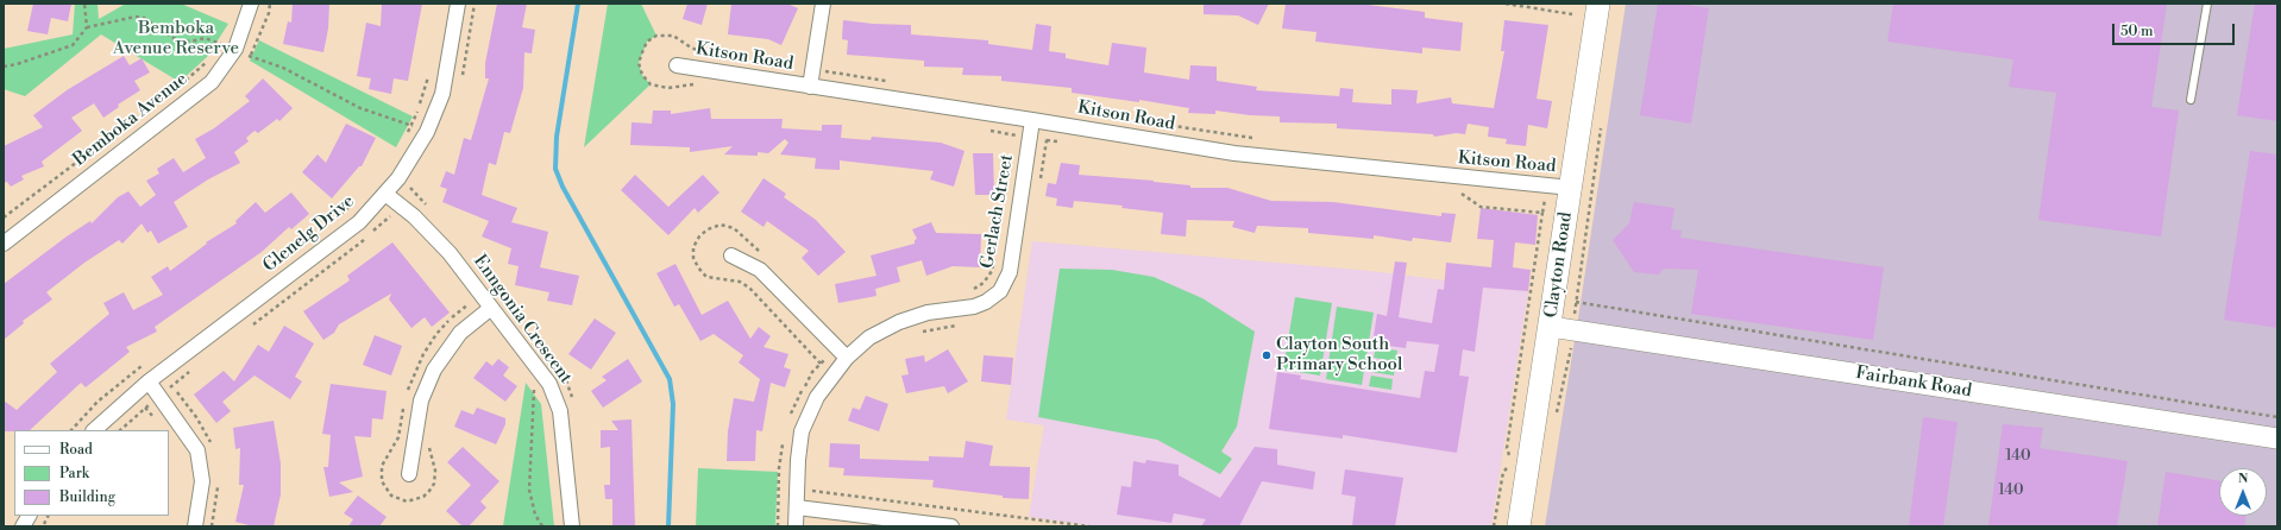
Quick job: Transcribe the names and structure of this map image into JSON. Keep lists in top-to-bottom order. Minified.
{"streets":{"main road":["Clayton Road","Fairbank Road"],"street":["Kitson Road","Bemboka Avenue","Gerlach Street","Glenelg Drive","Enngonia Crescent"]},"crossings":[["Kitson Road","Gerlach Street"],["Kitson Road","Clayton Road"],["Glenelg Drive","Enngonia Crescent"],["Clayton Road","Fairbank Road"]],"parks":["Bemboka Avenue Reserve"],"places":["Clayton South Primary School"],"house_numbers":["140","140"],"legend":["Road","Park","Building"],"scale_bar":"50 m","north":"top"}
